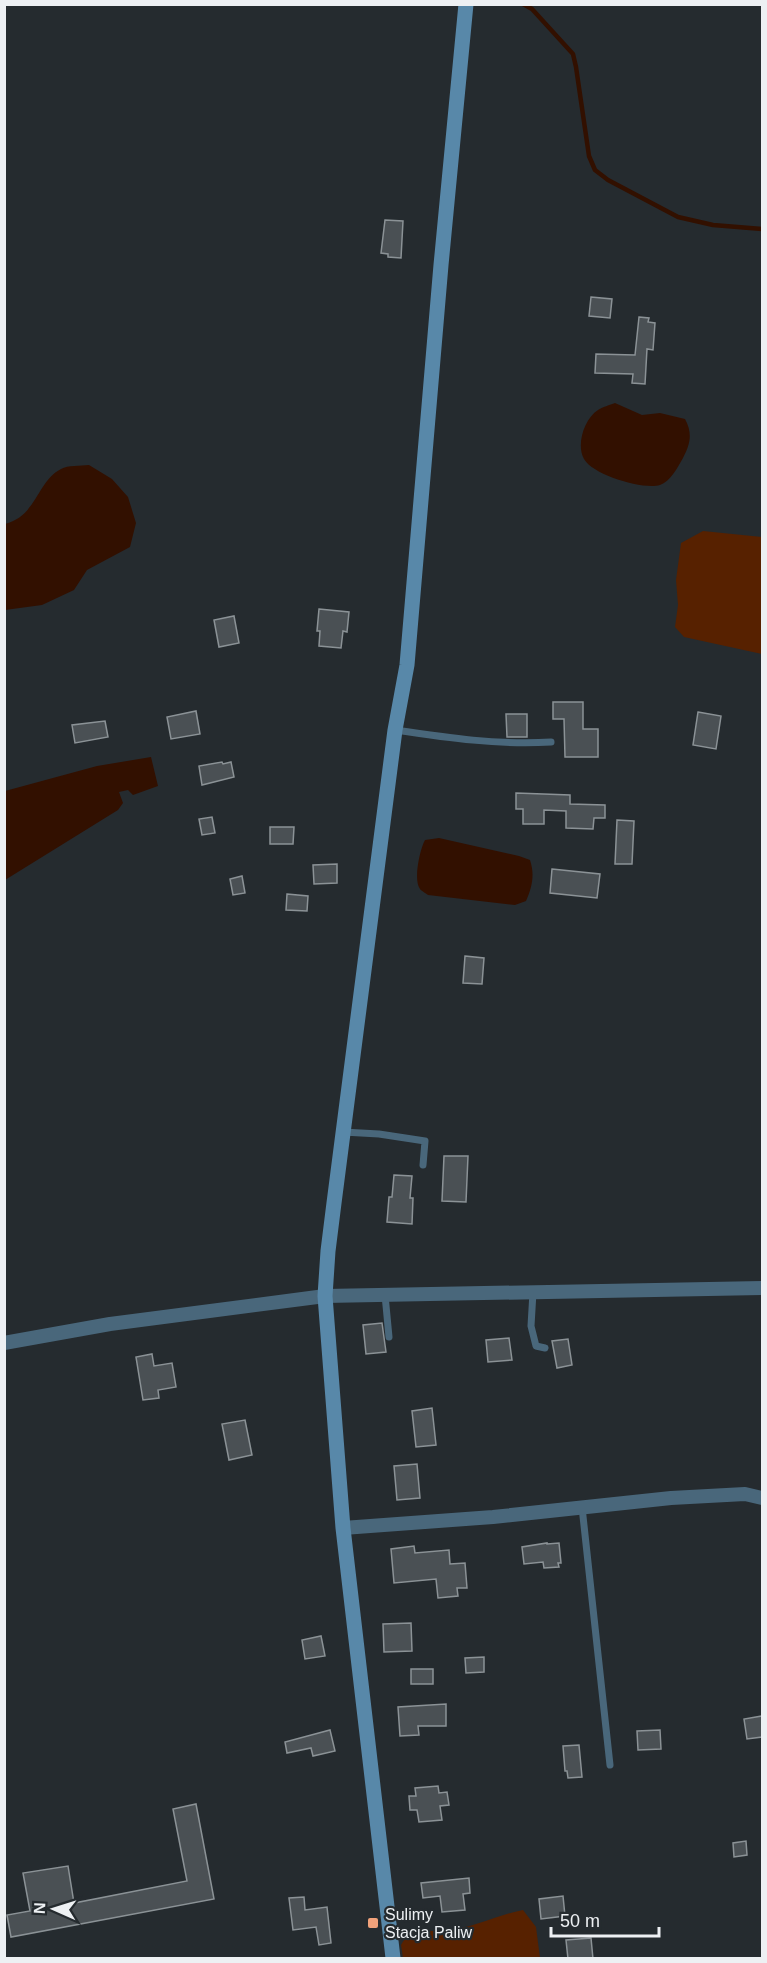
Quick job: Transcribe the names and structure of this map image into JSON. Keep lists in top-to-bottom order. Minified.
{"places":{"transit":["Sulimy Stacja Paliw"]},"scale_bar":"50 m","north":"left"}
